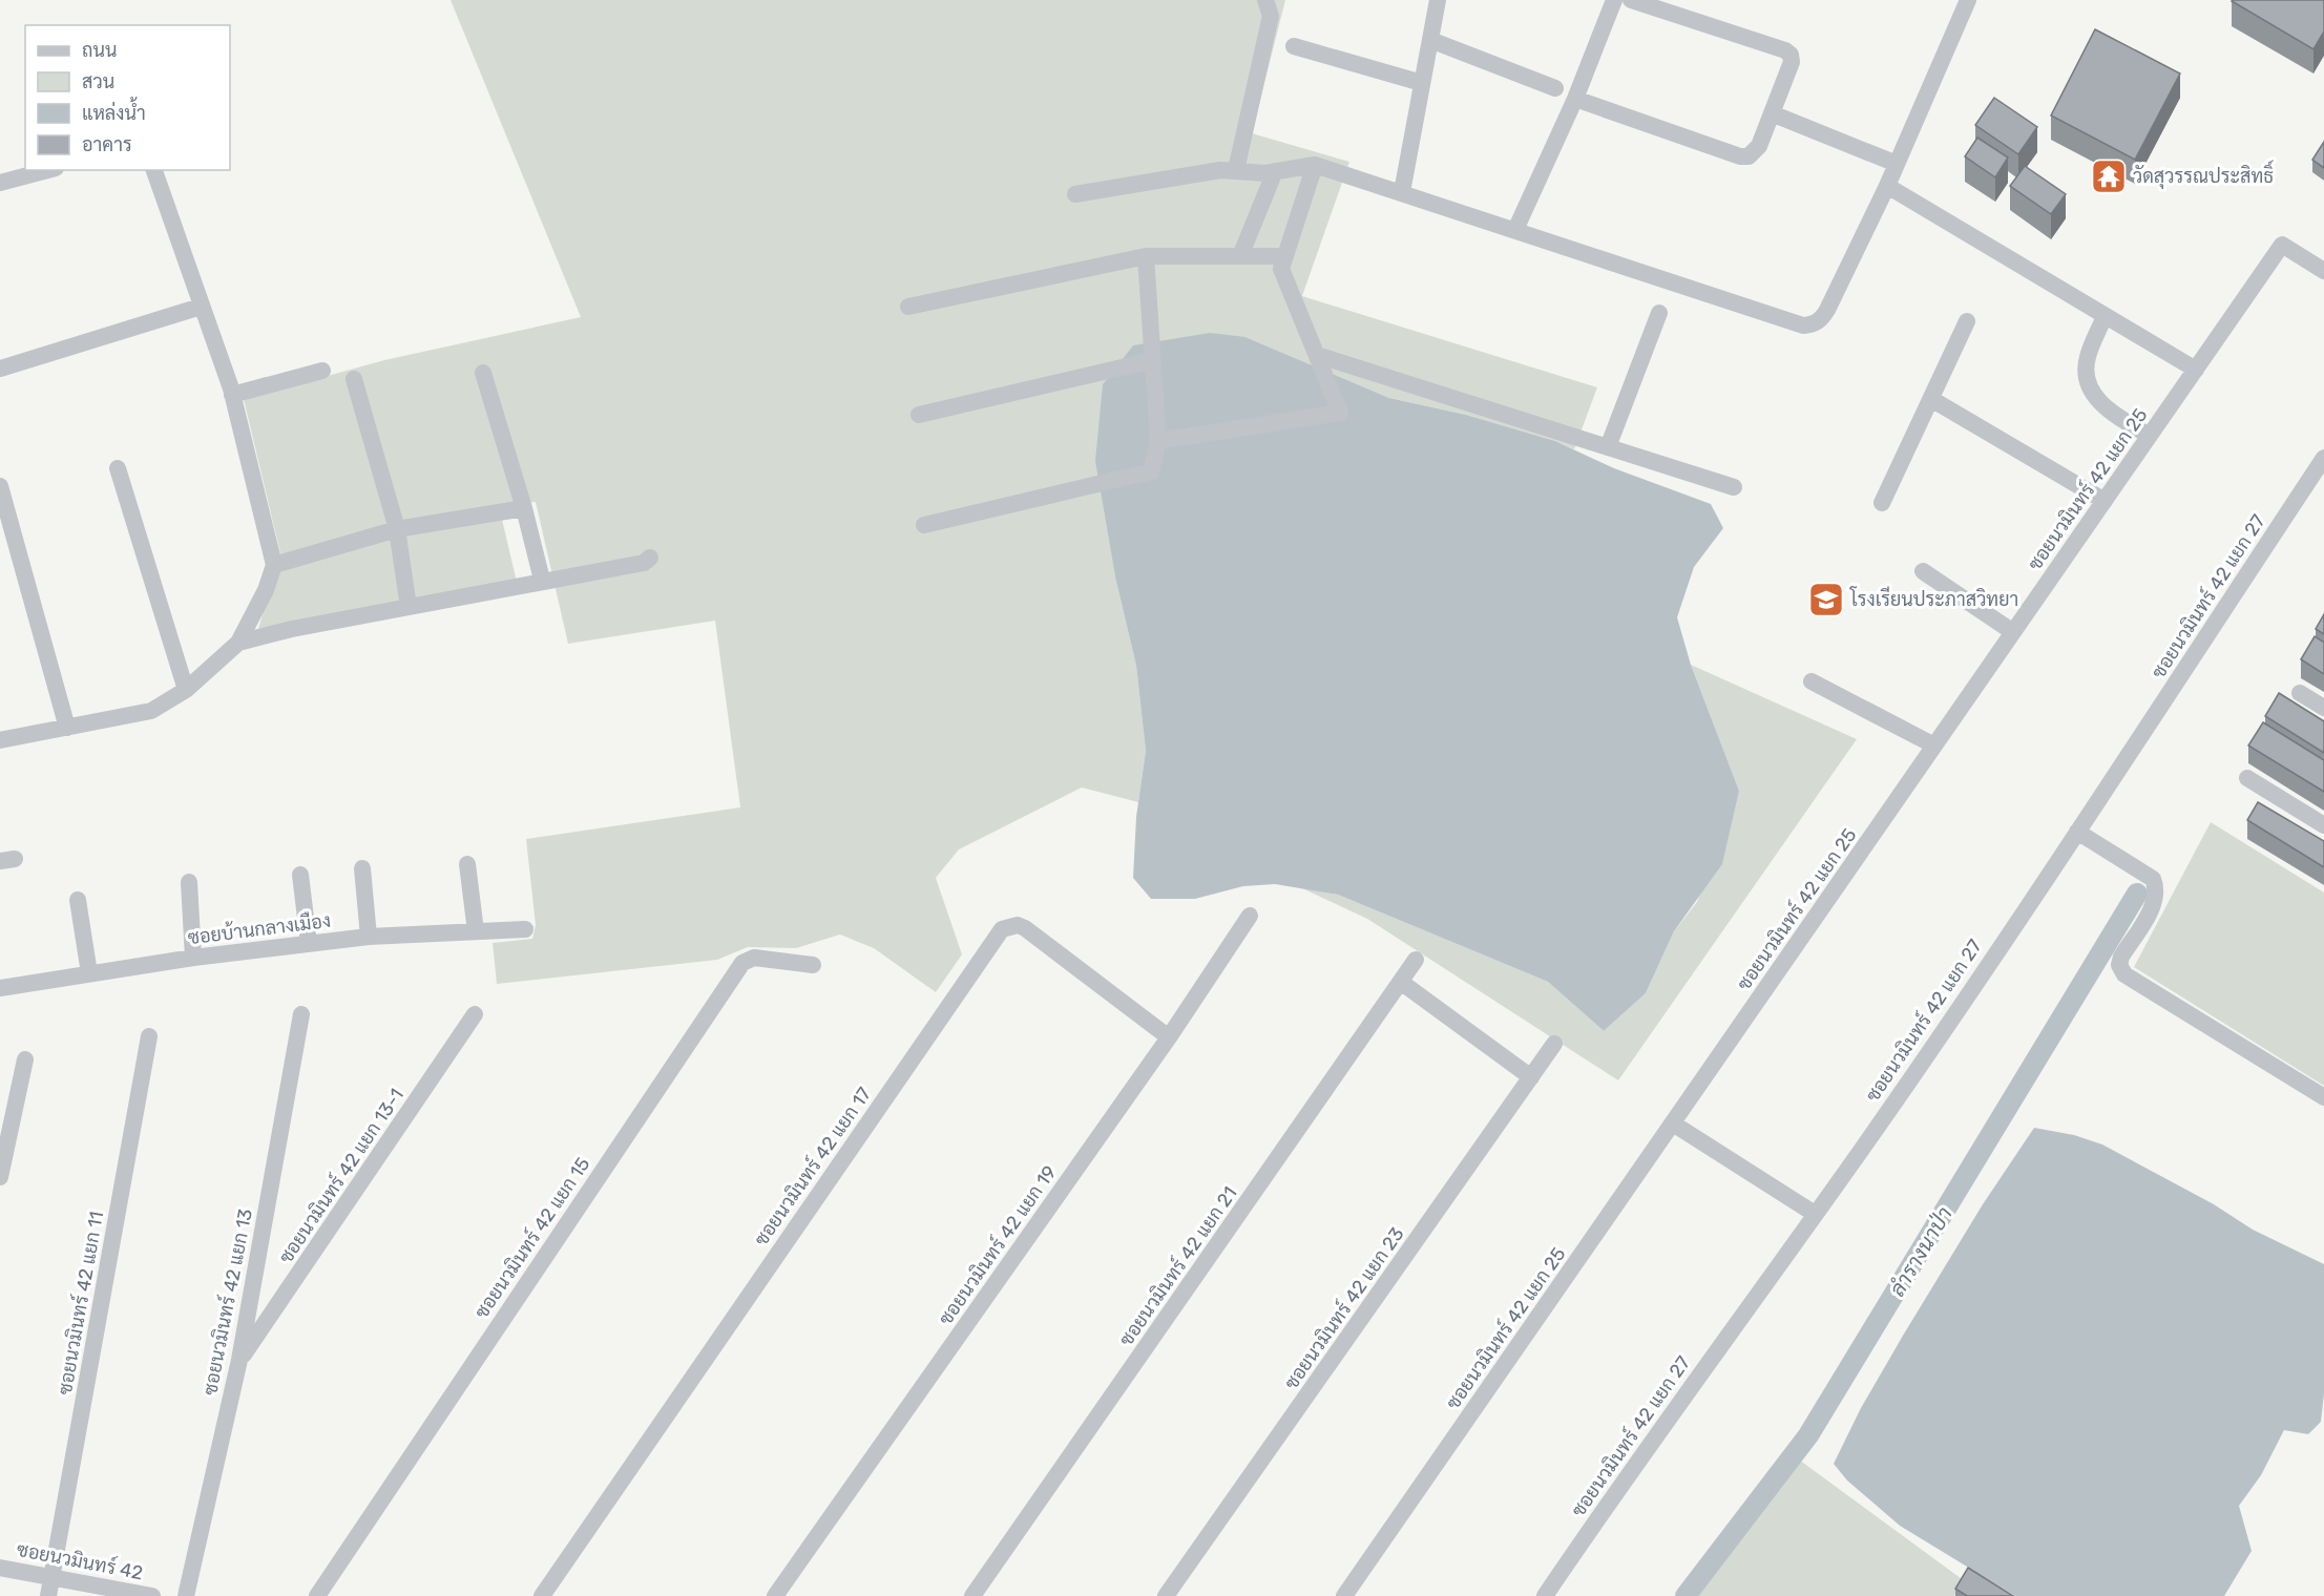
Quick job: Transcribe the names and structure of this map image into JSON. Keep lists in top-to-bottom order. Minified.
{"streets":{"street":["ซอยนวมินทร์ 42 แยก 25","ซอยนวมินทร์ 42 แยก 27","ซอยบ้านกลางเมือง","ซอยนวมินทร์ 42 แยก 17","ซอยนวมินทร์ 42 แยก 13-1","ซอยนวมินทร์ 42 แยก 15","ซอยนวมินทร์ 42 แยก 19","ซอยนวมินทร์ 42 แยก 21","ซอยนวมินทร์ 42 แยก 13","ซอยนวมินทร์ 42 แยก 11","ซอยนวมินทร์ 42 แยก 23","ซอยนวมินทร์ 42"]},"crossings":[["ซอยนวมินทร์ 42 แยก 17","ซอยนวมินทร์ 42 แยก 19"],["ซอยนวมินทร์ 42 แยก 13-1","ซอยนวมินทร์ 42 แยก 13"],["ซอยนวมินทร์ 42 แยก 11","ซอยนวมินทร์ 42"]],"water":["ลำรางนาป่า"],"places":{"temple":["วัดสุวรรณประสิทธิ์"],"school or university":["โรงเรียนประภาสวิทยา"]},"legend":["ถนน","สวน","แหล่งน้ำ","อาคาร"]}
